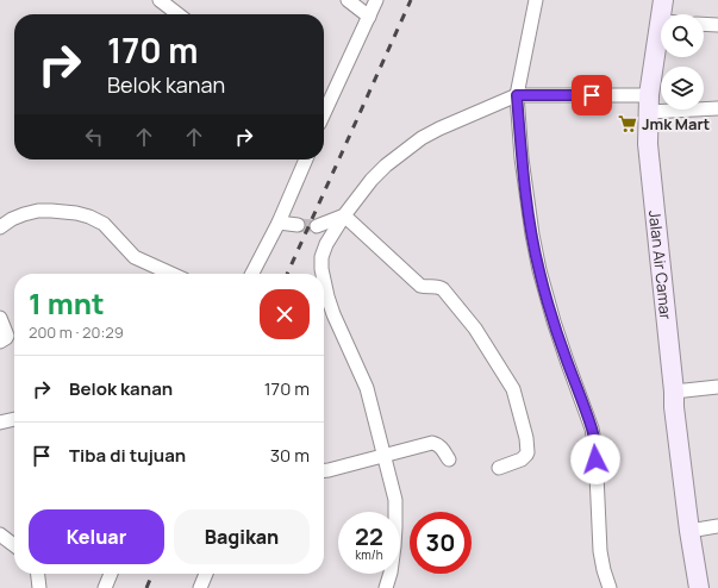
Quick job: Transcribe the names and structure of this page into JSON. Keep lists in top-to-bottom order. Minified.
{"streets":{"main road":["Jalan Air Camar"]},"places":{"supermarket":["Jmk Mart"]},"page":{"turn":["170 m","Belok kanan"],"heading":["1 mnt","200 m · 20:29"],"list":[{"name":"Belok kanan","value":"170 m"},{"name":"Tiba di tujuan","value":"30 m"}],"buttons":["Keluar","Bagikan"],"speed":"22 km/h","limit":"30"}}
